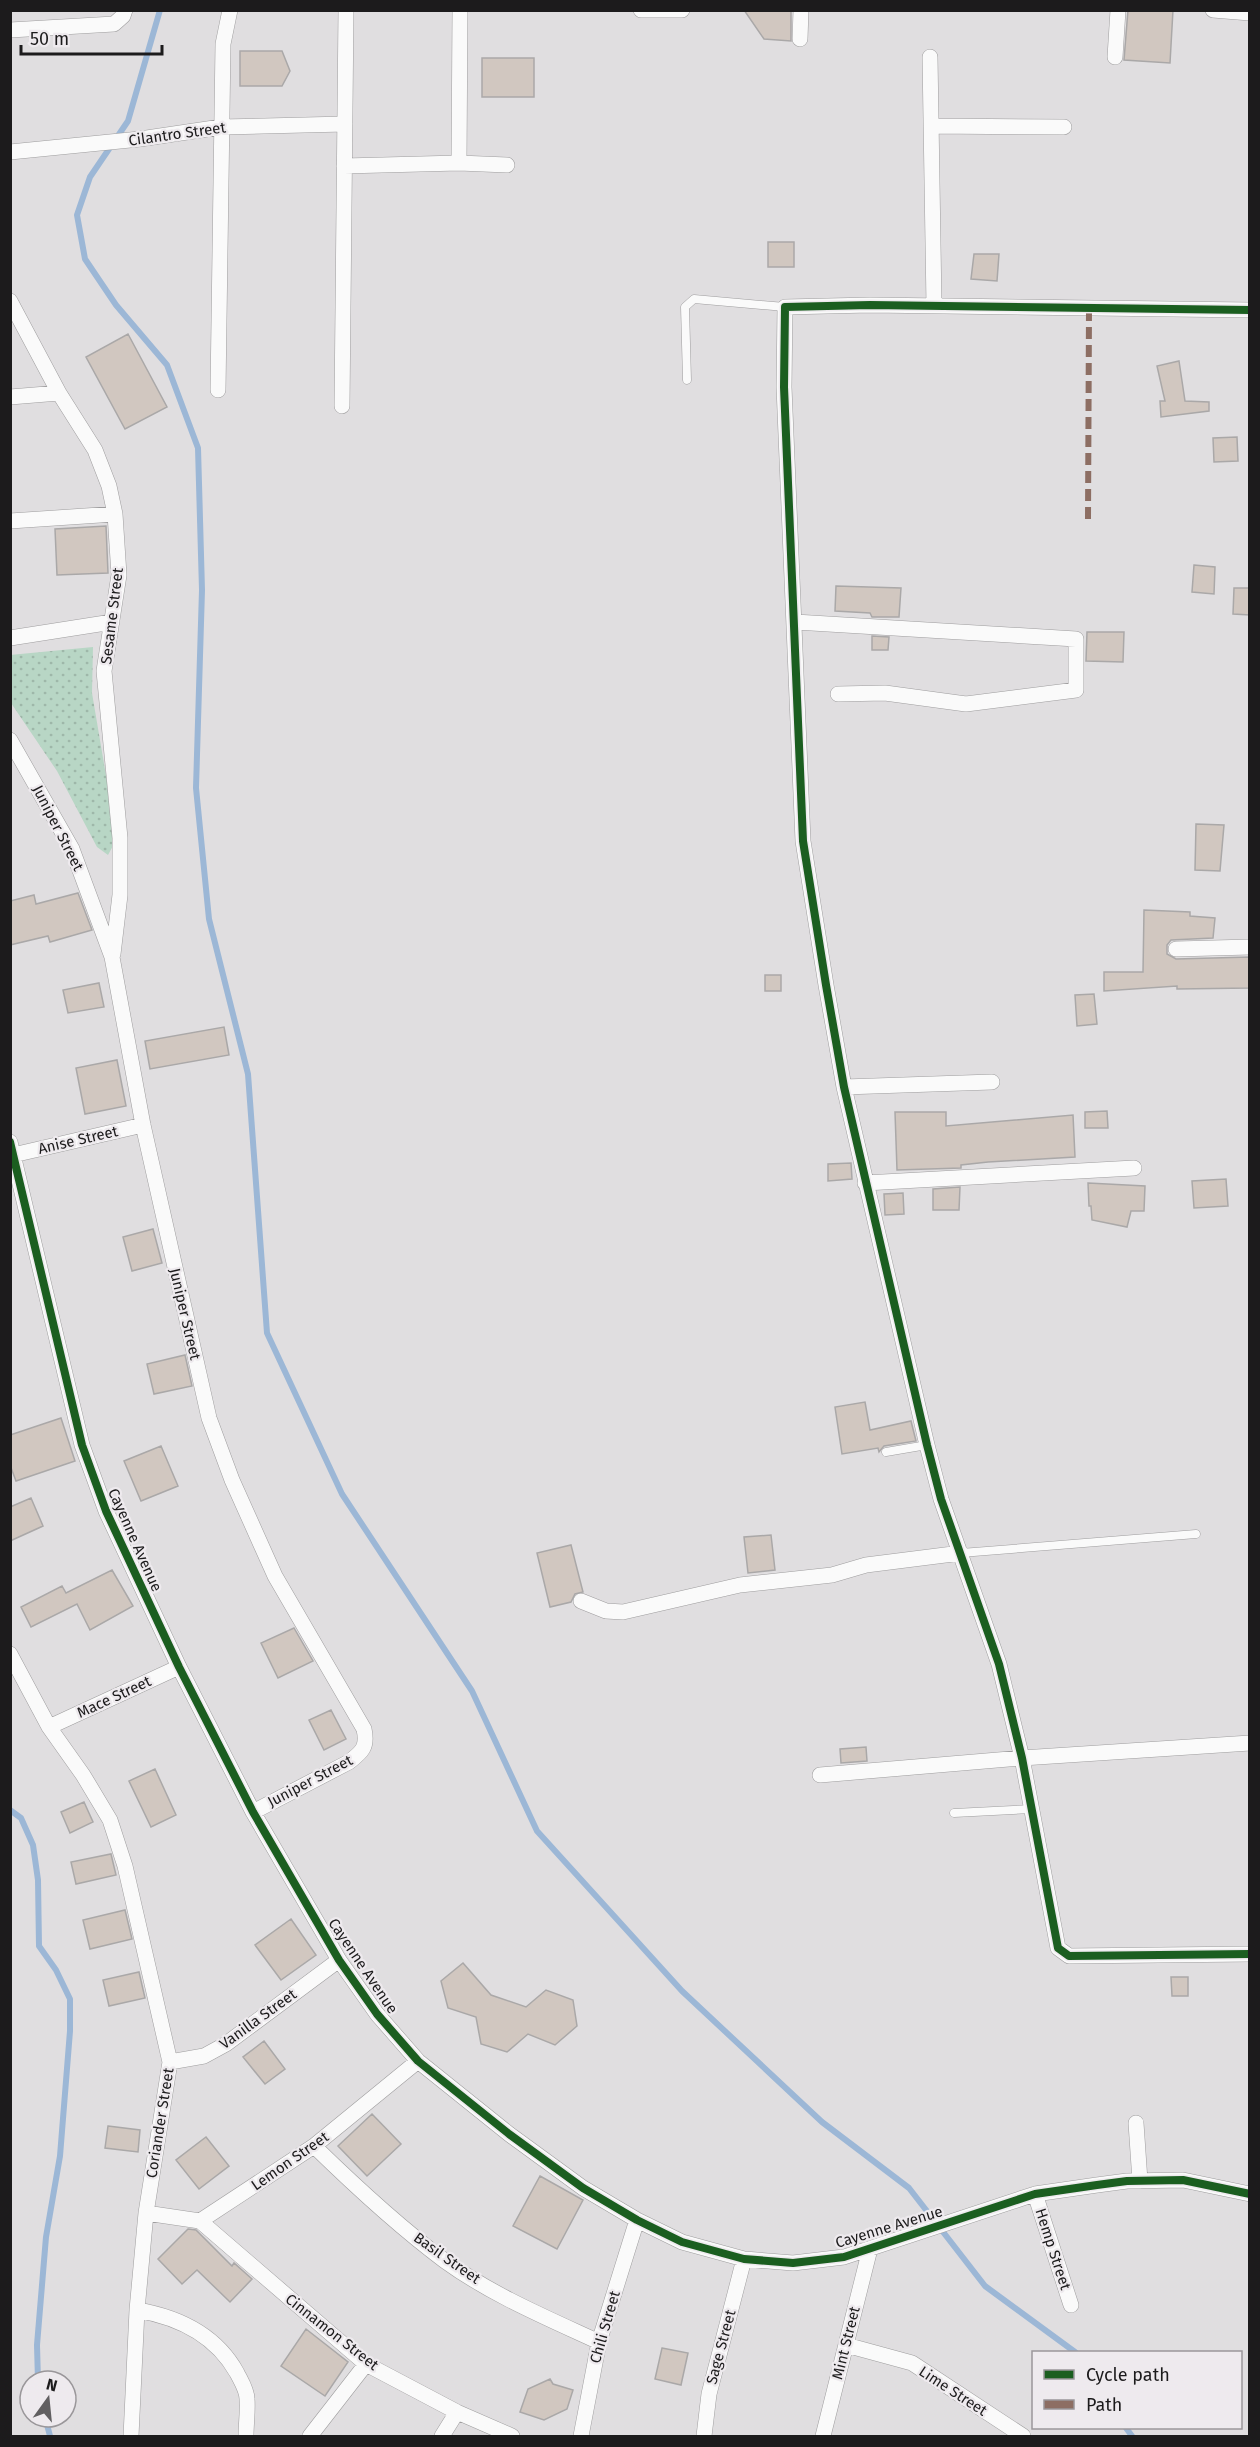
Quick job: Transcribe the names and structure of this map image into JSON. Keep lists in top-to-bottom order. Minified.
{"streets":{"street":["Cilantro Street","Sesame Street","Juniper Street","Anise Street","Cayenne Avenue","Mace Street","Vanilla Street","Coriander Street","Lemon Street","Hemp Street","Basil Street","Chili Street","Cinnamon Street","Mint Street","Sage Street","Lime Street"]},"crossings":[["Sesame Street","Juniper Street"],["Juniper Street","Anise Street"],["Juniper Street","Cayenne Avenue"],["Anise Street","Cayenne Avenue"],["Cayenne Avenue","Mace Street"],["Cayenne Avenue","Vanilla Street"],["Cayenne Avenue","Lemon Street"],["Cayenne Avenue","Hemp Street"],["Cayenne Avenue","Chili Street"],["Cayenne Avenue","Mint Street"],["Cayenne Avenue","Sage Street"],["Mace Street","Coriander Street"],["Vanilla Street","Coriander Street"],["Lemon Street","Basil Street"],["Lemon Street","Cinnamon Street"],["Basil Street","Chili Street"],["Mint Street","Lime Street"]],"legend":["Cycle path","Path"],"scale_bar":"50 m","north":"top"}
